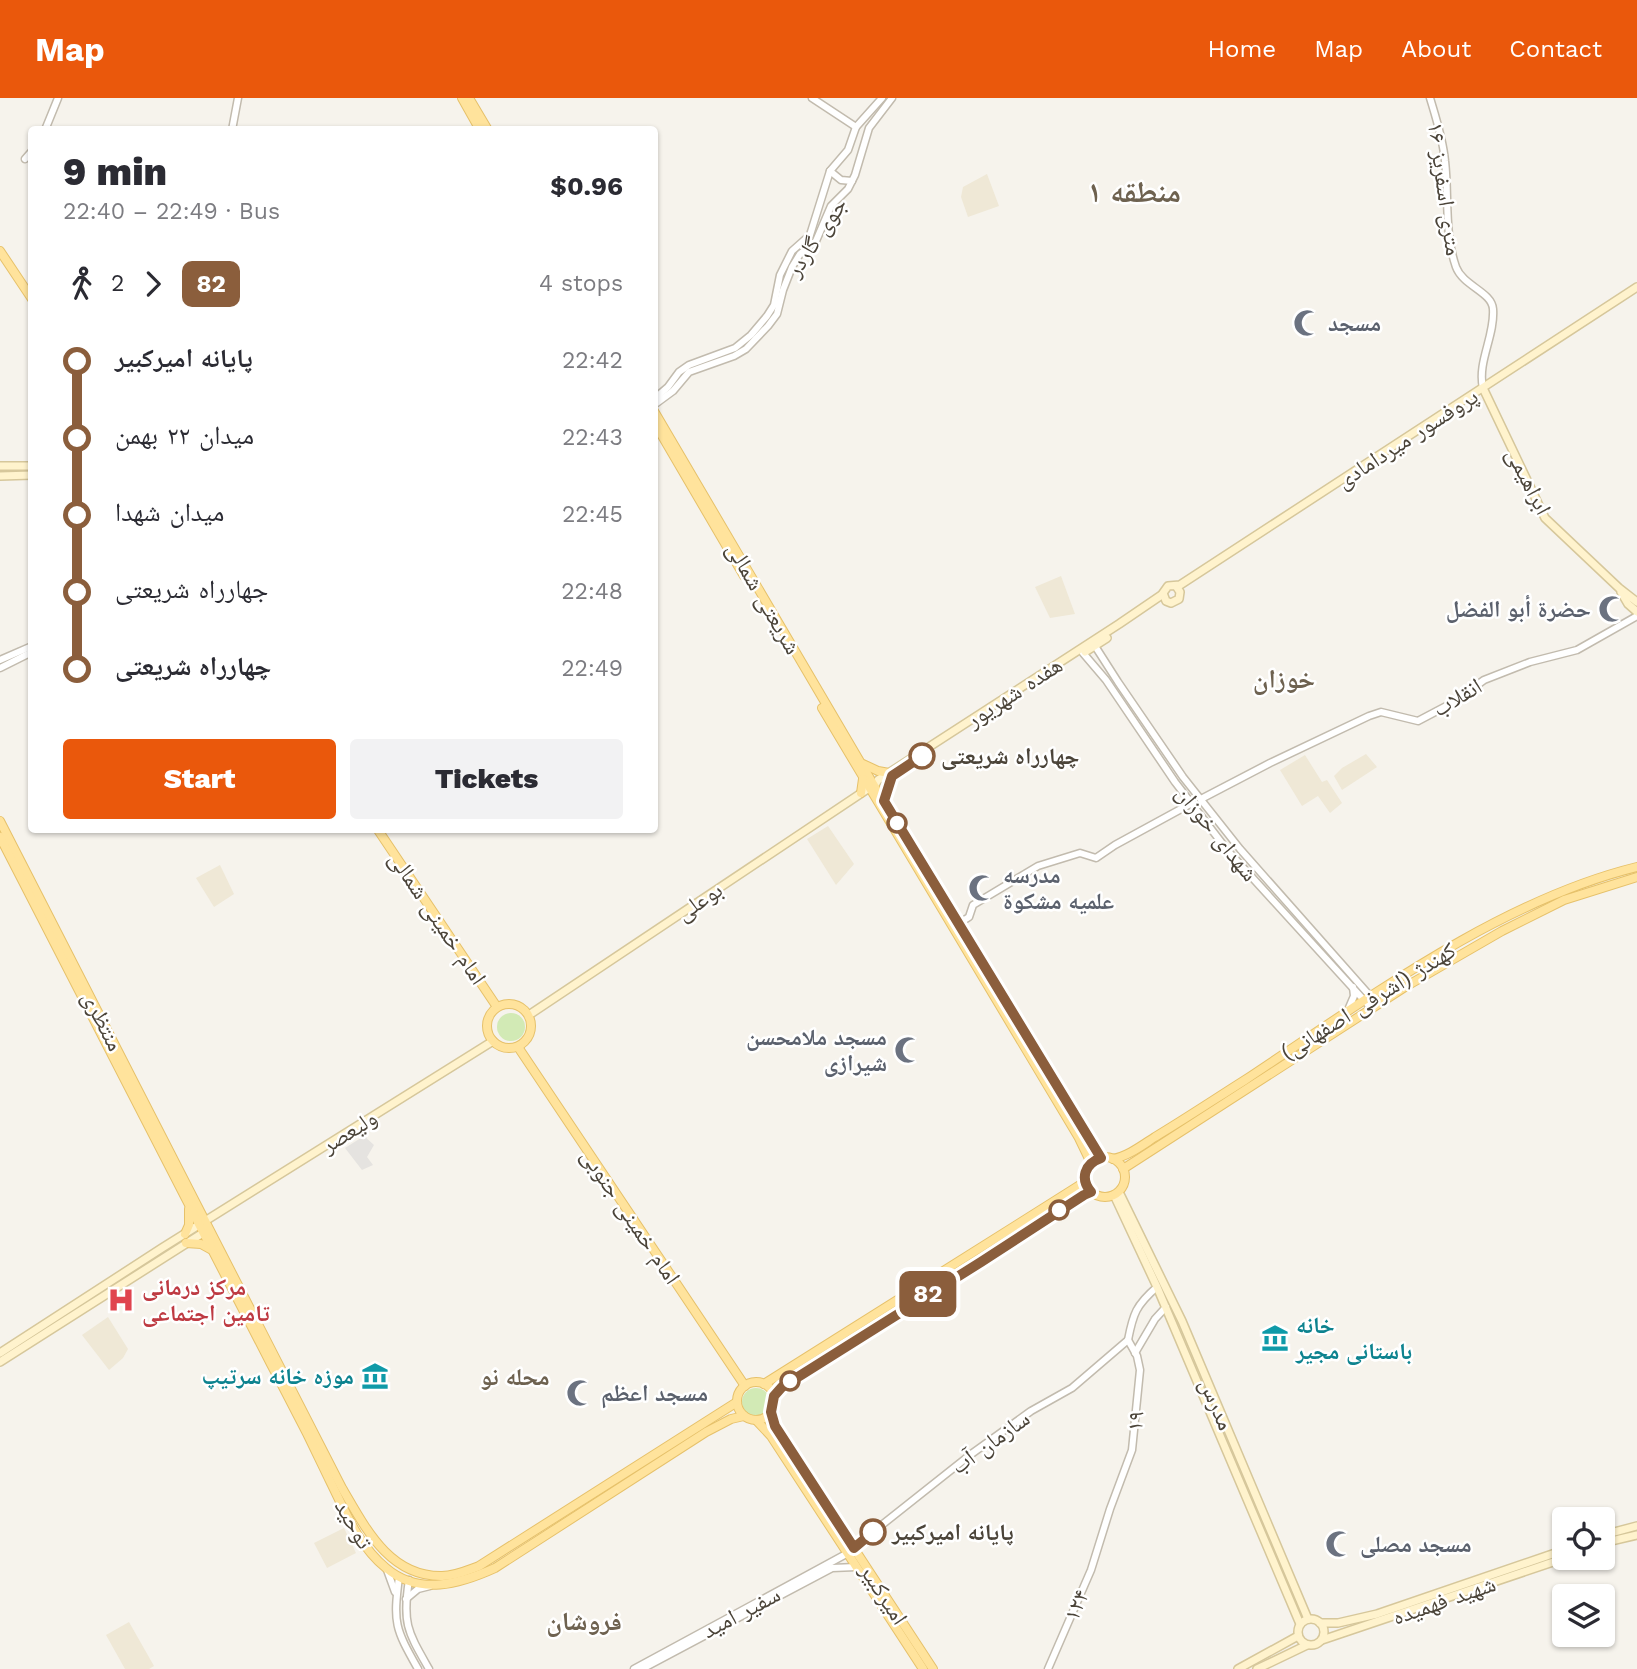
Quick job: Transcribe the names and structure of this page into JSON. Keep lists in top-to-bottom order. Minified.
{"streets":{"main road":["پروفسور میردامادی","ابراهیمی","شریعتی شمالی","هفده شهریور","بوعلی","امام خمینی شمالی","کهندژ (اشرفی اصفهانی)","منتظری","ولیعصر","امام خمینی جنوبی","مدرس","توحید","امیرکبیر","شهید فهمیده"],"street":["۱۶ متری اسفریز","جوی گاردر","انقلاب","شهدای خوزان","۱۹","سازمان آب","۱۲۴","سفیر امید"]},"crossings":[["۱۶ متری اسفریز","پروفسور میردامادی"],["۱۶ متری اسفریز","ابراهیمی"],["پروفسور میردامادی","ابراهیمی"],["شریعتی شمالی","هفده شهریور"],["شریعتی شمالی","بوعلی"],["هفده شهریور","شهدای خوزان"],["هفده شهریور","بوعلی"],["انقلاب","شهدای خوزان"],["شهدای خوزان","کهندژ (اشرفی اصفهانی)"],["بوعلی","امام خمینی شمالی"],["بوعلی","ولیعصر"],["بوعلی","امام خمینی جنوبی"],["امام خمینی شمالی","ولیعصر"],["امام خمینی شمالی","امام خمینی جنوبی"],["کهندژ (اشرفی اصفهانی)","مدرس"],["منتظری","ولیعصر"],["منتظری","توحید"],["ولیعصر","امام خمینی جنوبی"],["ولیعصر","توحید"],["امام خمینی جنوبی","توحید"],["امام خمینی جنوبی","امیرکبیر"],["مدرس","شهید فهمیده"],["۱۹","۱۲۴"],["سازمان آب","امیرکبیر"],["سازمان آب","سفیر امید"],["توحید","امیرکبیر"],["امیرکبیر","سفیر امید"]],"districts":["منطقه ۱","خوزان","محله نو","فروشان"],"places":{"mosque":["مسجد","حضرة أبو الفضل","مدرسه علمیه مشکوة","مسجد ملامحسن شیرازی","مسجد اعظم","مسجد مصلی"],"other":["چهارراه شریعتی","پایانه امیرکبیر"],"hospital":["مرکز درمانی تامین اجتماعی"],"museum":["خانه باستانی مجیر","موزه خانه سرتیپ"]},"lines":["bus line 82"],"page":{"header":"Map","nav":["Home","Map","About","Contact"],"on_map":"82","heading":["9 min","22:40 – 22:49 · Bus","$0.96"],"legs":["2","82","4 stops"],"list":[{"name":"پایانه امیرکبیر","value":"22:42"},{"name":"میدان ۲۲ بهمن","value":"22:43"},{"name":"میدان شهدا","value":"22:45"},{"name":"جهارراه شریعتی","value":"22:48"},{"name":"چهارراه شریعتی","value":"22:49"}],"buttons":["Start","Tickets"]}}
